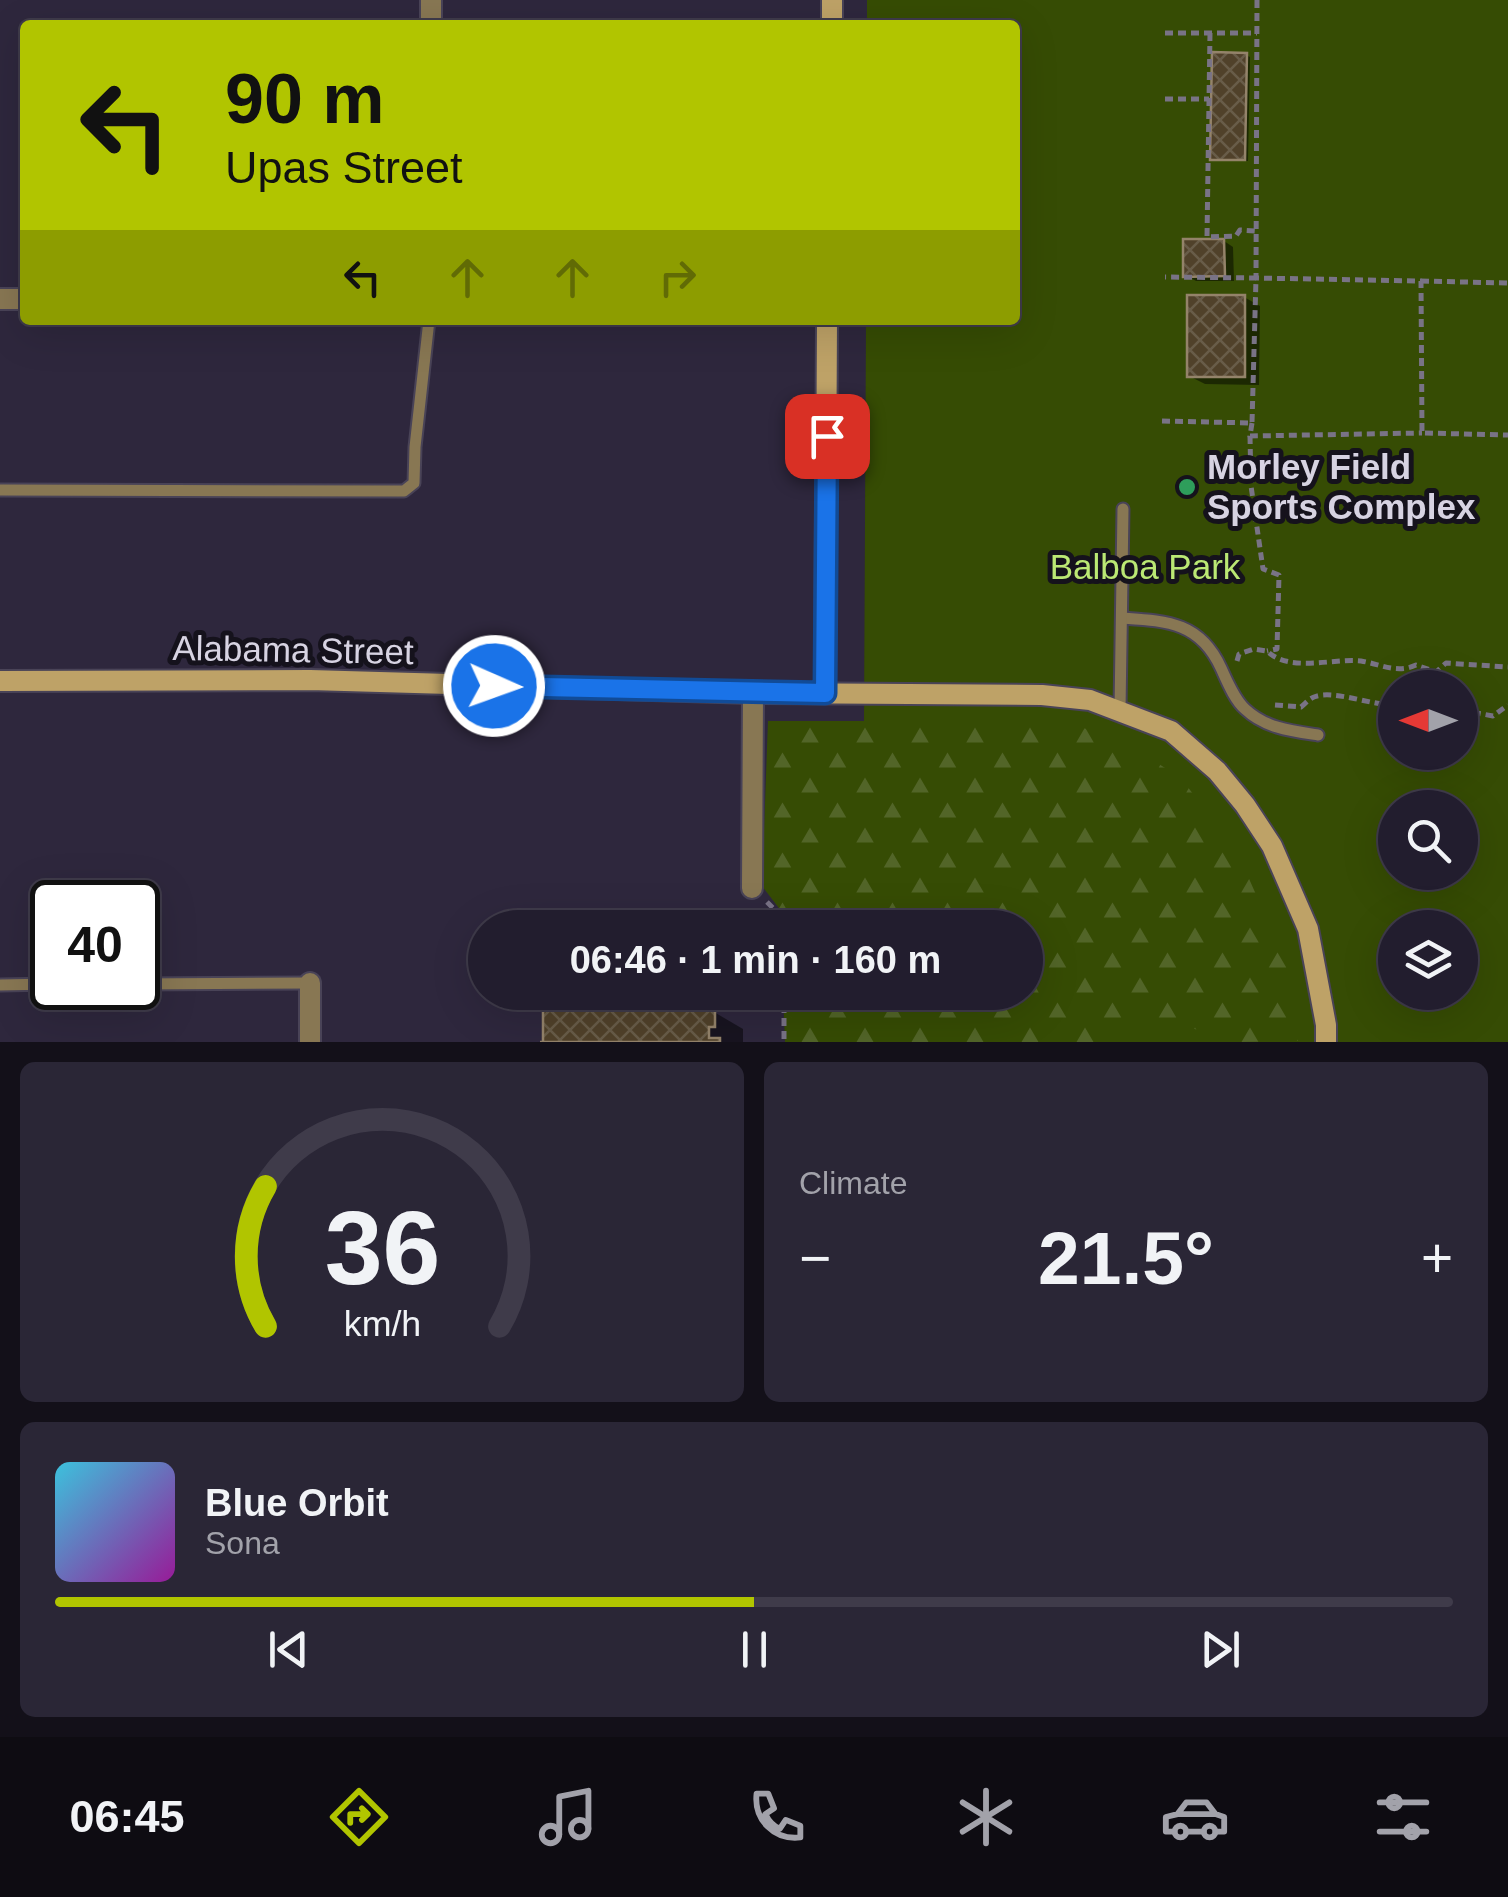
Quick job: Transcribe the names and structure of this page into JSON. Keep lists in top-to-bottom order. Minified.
{"streets":{"street":["Alabama Street"]},"parks":["Balboa Park"],"places":["Morley Field Sports Complex"],"north":"left","page":{"turn":["90 m","Upas Street"],"limit":"40","trip":"06:46 · 1 min · 160 m","tile":"Climate","heat":["−","21.5°","+"],"song":["Blue Orbit","Sona"],"tabs":"06:45","gauge":["36","km/h"]}}
